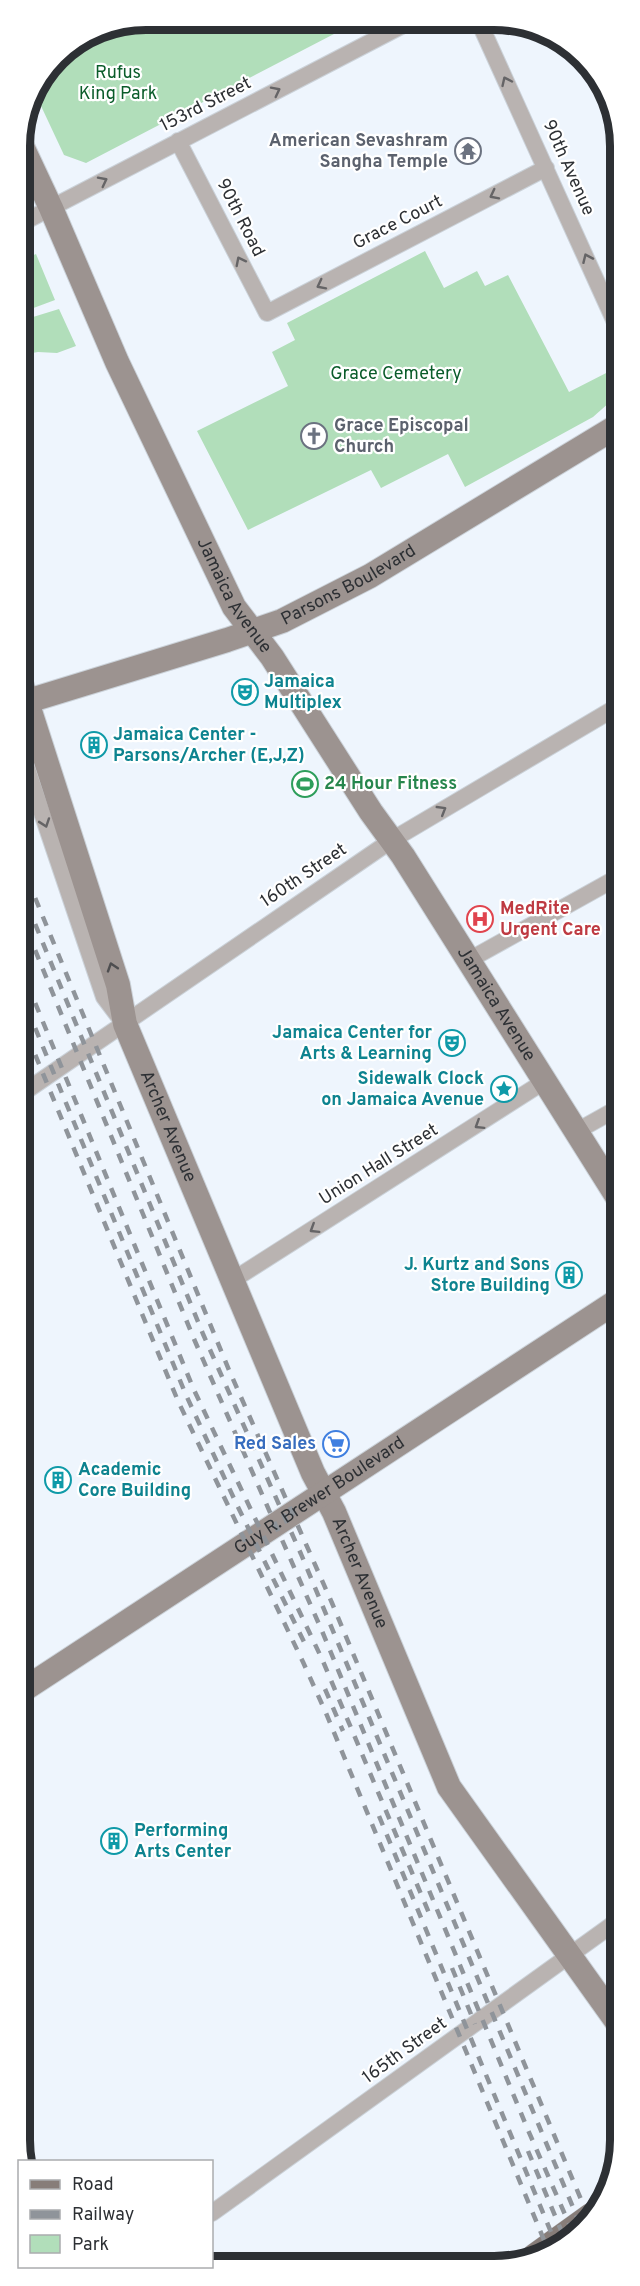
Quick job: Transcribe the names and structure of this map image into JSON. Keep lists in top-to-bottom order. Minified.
{"streets":{"street":["153rd Street","90th Avenue","90th Road","Grace Court","Parsons Boulevard","Jamaica Avenue","160th Street","Archer Avenue","Union Hall Street","Guy R. Brewer Boulevard","165th Street"]},"crossings":[["153rd Street","90th Road"],["153rd Street","Jamaica Avenue"],["90th Avenue","Grace Court"],["90th Road","Grace Court"],["Parsons Boulevard","Jamaica Avenue"],["Jamaica Avenue","160th Street"],["Jamaica Avenue","Union Hall Street"],["160th Street","Archer Avenue"],["Archer Avenue","Union Hall Street"],["Archer Avenue","Guy R. Brewer Boulevard"],["Archer Avenue","165th Street"]],"one_way":["153rd Street","90th Avenue","90th Road","Grace Court","Union Hall Street"],"parks":["Rufus King Park","Grace Cemetery"],"places":{"temple":["American Sevashram Sangha Temple"],"church":["Grace Episcopal Church"],"theatre":["Jamaica Multiplex","Jamaica Center for Arts & Learning"],"building":["Jamaica Center - Parsons/Archer (E,J,Z)","J. Kurtz and Sons Store Building","Academic Core Building","Performing Arts Center"],"sports":["24 Hour Fitness"],"hospital":["MedRite Urgent Care"],"place":["Sidewalk Clock on Jamaica Avenue"],"supermarket":["Red Sales"]},"legend":["Road","Railway","Park"]}
